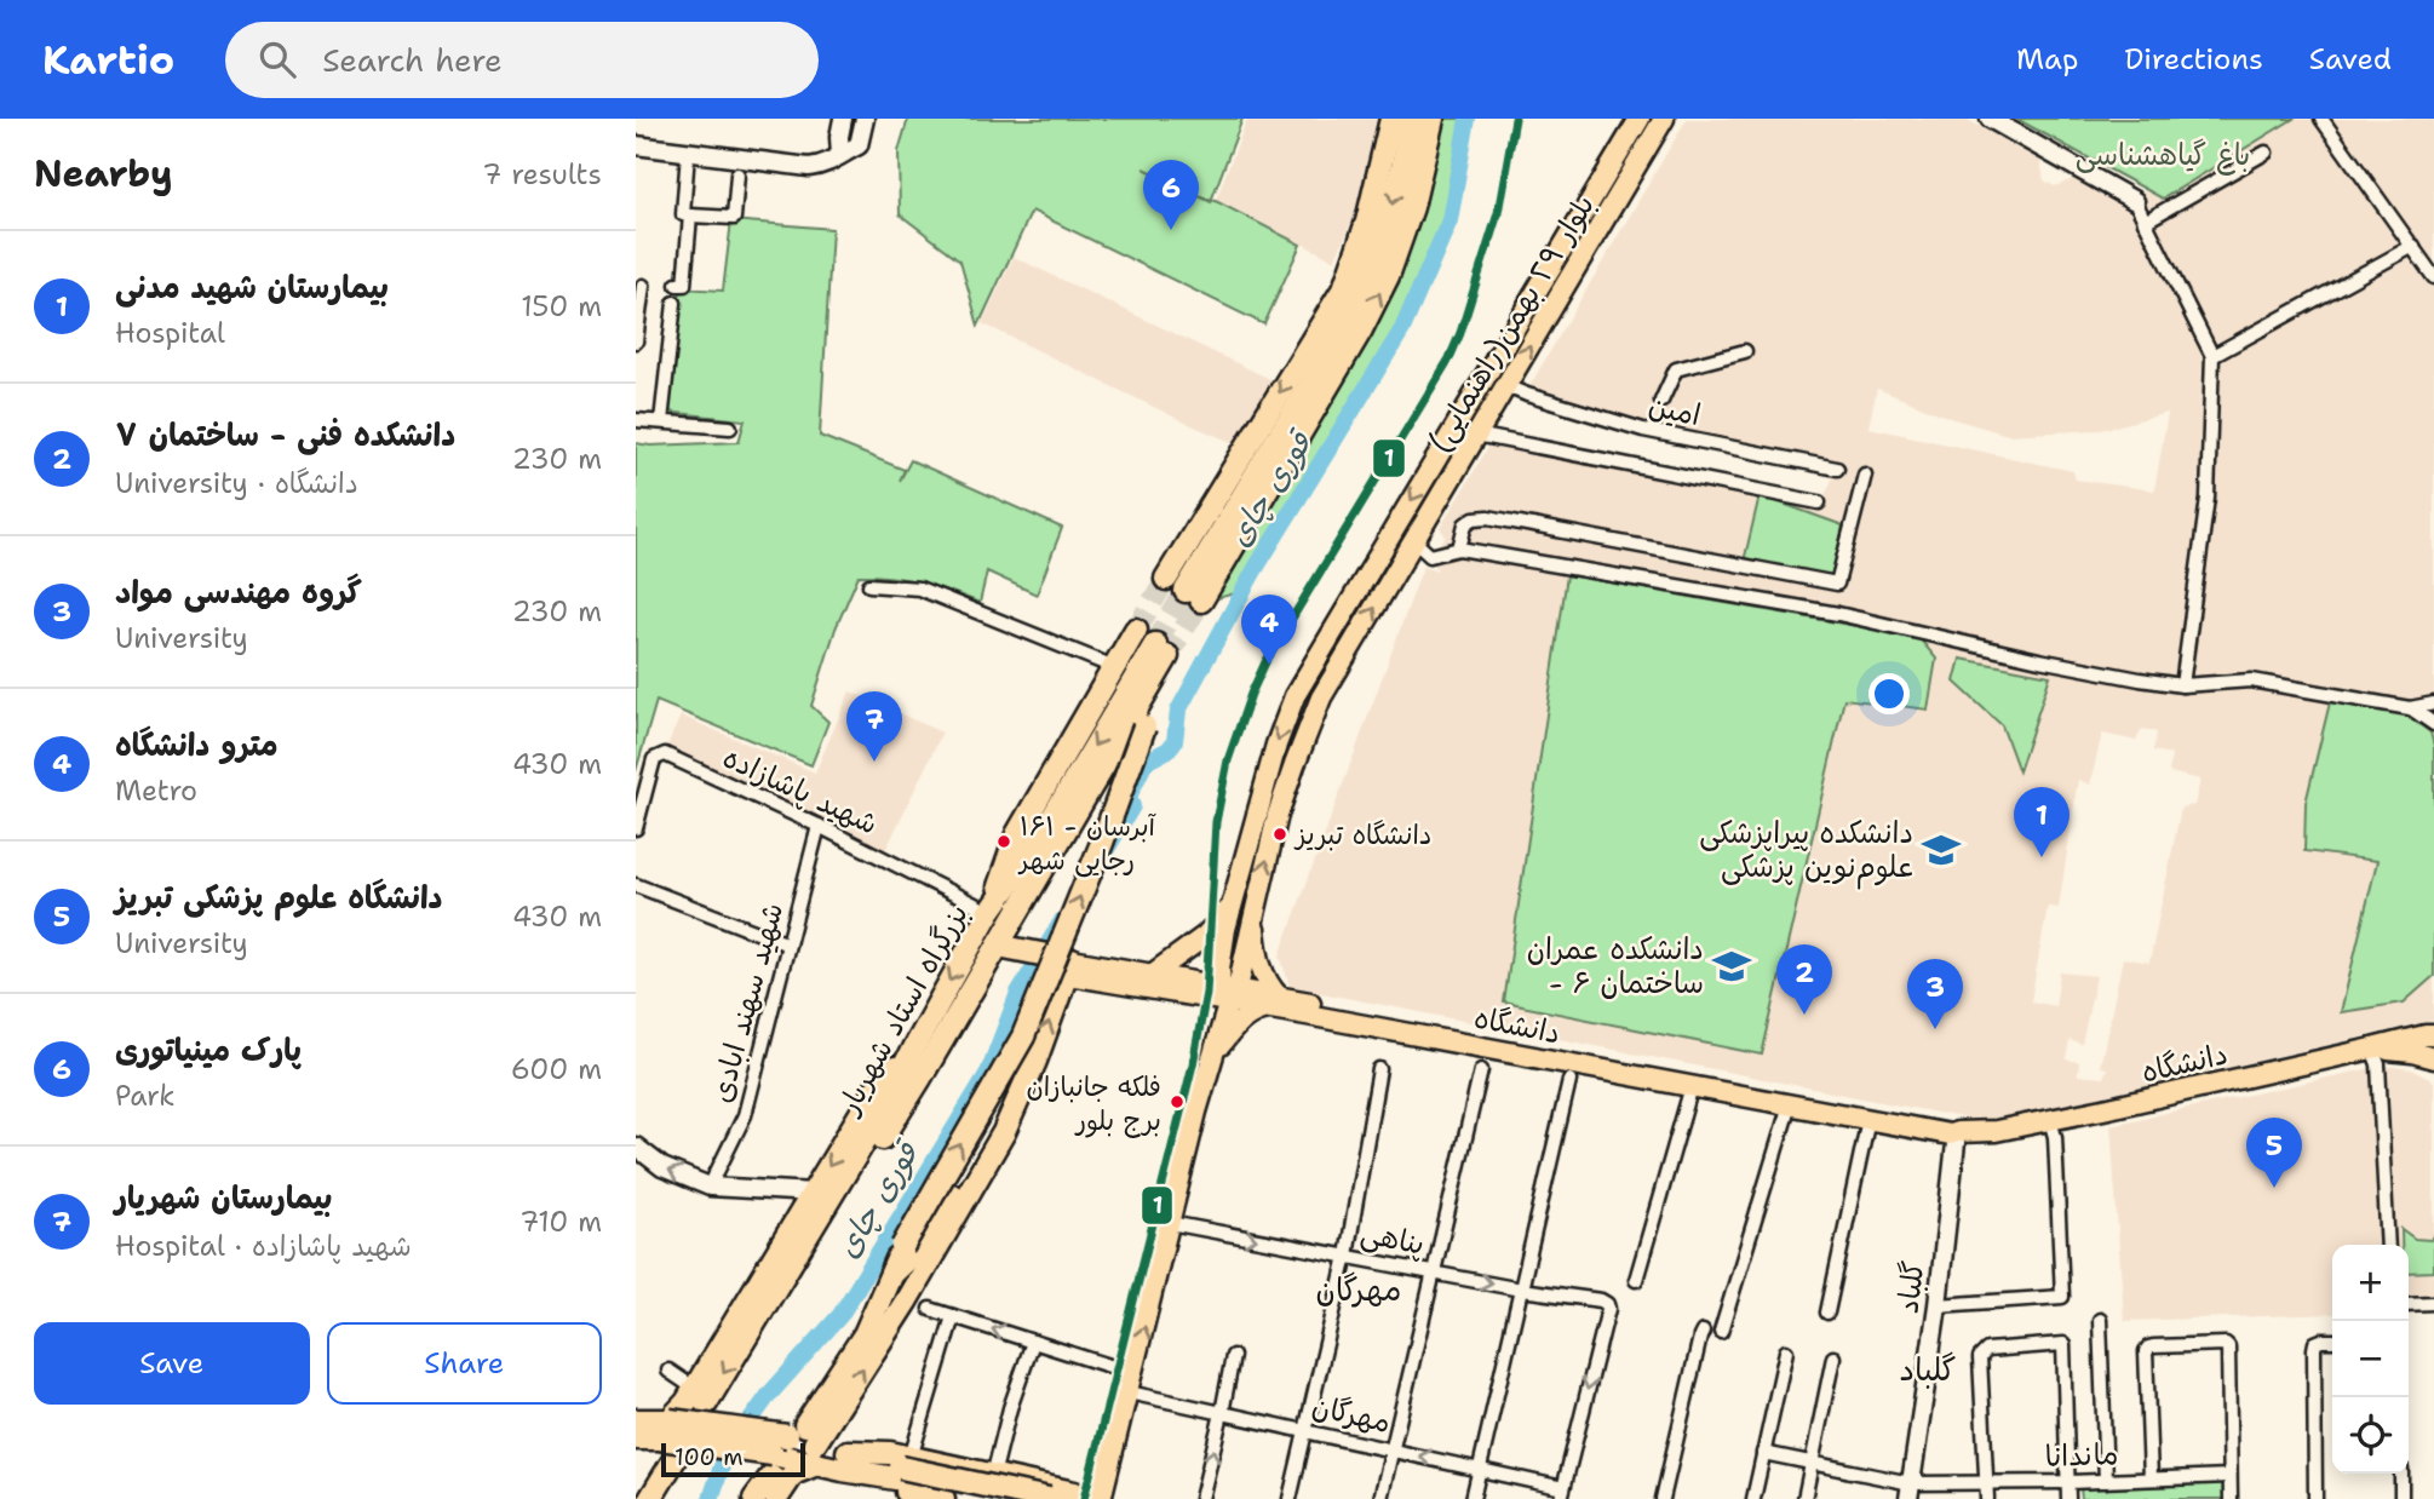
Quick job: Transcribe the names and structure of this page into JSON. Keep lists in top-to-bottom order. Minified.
{"streets":{"highway":["بزرگراه استاد شهریار"],"main road":["بلوار ٢٩ بهمن(راهنمایی)","دانشگاه","گلباد"],"street":["امین","شهید پاشازاده","شهید سهند ابادی","پناهی","مهرگان","ماندانا"]},"crossings":[["بلوار ٢٩ بهمن(راهنمایی)","امین"],["بلوار ٢٩ بهمن(راهنمایی)","دانشگاه"],["شهید پاشازاده","شهید سهند ابادی"],["شهید پاشازاده","بزرگراه استاد شهریار"],["دانشگاه","گلباد"],["پناهی","مهرگان"],["گلباد","ماندانا"]],"districts":["مهرگان","گلباد"],"water":["قوری چای"],"parks":["باغ گیاهشناسی"],"places":{"other":["دانشگاه تبریز","آبرسان - ۱۶۱ رجایی شهر","فلکه جانبازان برج بلور"],"school or university":["دانشکده پیراپزشکی علوم‌نوین پزشکی","دانشکده عمران - ساختمان ۶"]},"lines":["transit line 1"],"scale_bar":"100 m","page":{"header":"Kartio","search":"Search here","nav":["Map","Directions","Saved"],"heading":["Nearby","7 results"],"pins":["6","4","7","1","2","3","5"],"list":[{"mark":"1","name":"بیمارستان شهید مدنی","note":"Hospital","value":"150 m"},{"mark":"2","name":"دانشکده فنی - ساختمان ۷","note":"University · دانشگاه","value":"230 m"},{"mark":"3","name":"گروه مهندسی مواد","note":"University","value":"230 m"},{"mark":"4","name":"مترو دانشگاه","note":"Metro","value":"430 m"},{"mark":"5","name":"دانشگاه علوم پزشکی تبریز","note":"University","value":"430 m"},{"mark":"6","name":"پارک مینیاتوری","note":"Park","value":"600 m"},{"mark":"7","name":"بیمارستان شهریار","note":"Hospital · شهید پاشازاده","value":"710 m"}],"map_buttons":["+","−"],"buttons":["Save","Share"],"scale":"100 m"}}
